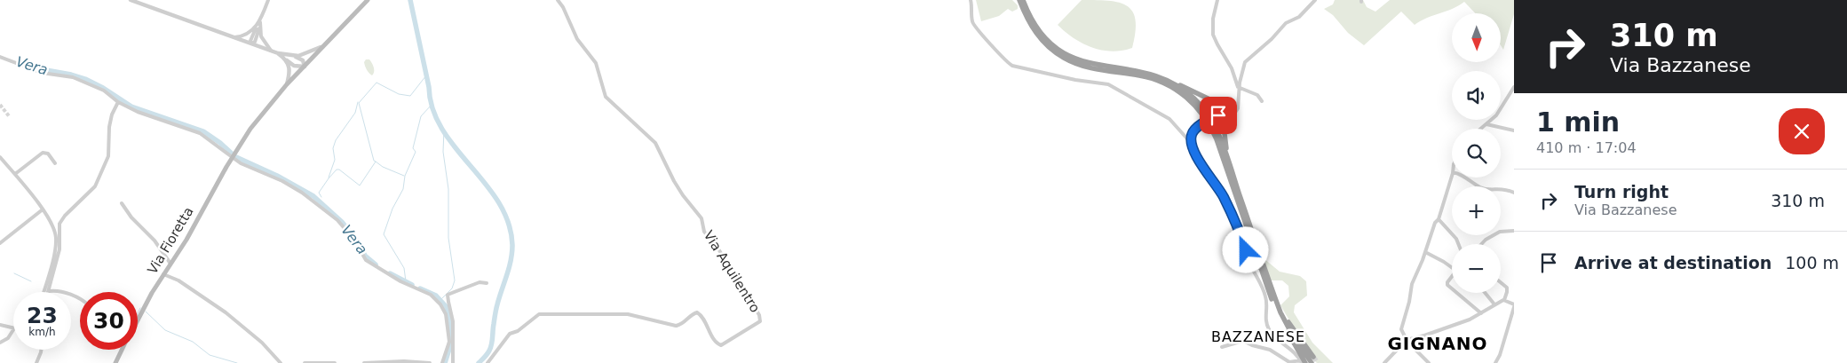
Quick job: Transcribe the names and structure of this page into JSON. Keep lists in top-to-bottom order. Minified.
{"streets":{"main road":["Via Fioretta"],"street":["Via Aquilentro"]},"districts":["BAZZANESE","GIGNANO"],"water":["Vera"],"north":"bottom","page":{"turn":["310 m","Via Bazzanese"],"map_buttons":["+","−"],"heading":["1 min","410 m · 17:04"],"list":[{"name":"Turn right","note":"Via Bazzanese","value":"310 m"},{"name":"Arrive at destination","value":"100 m"}],"speed":"23 km/h","limit":"30"}}
